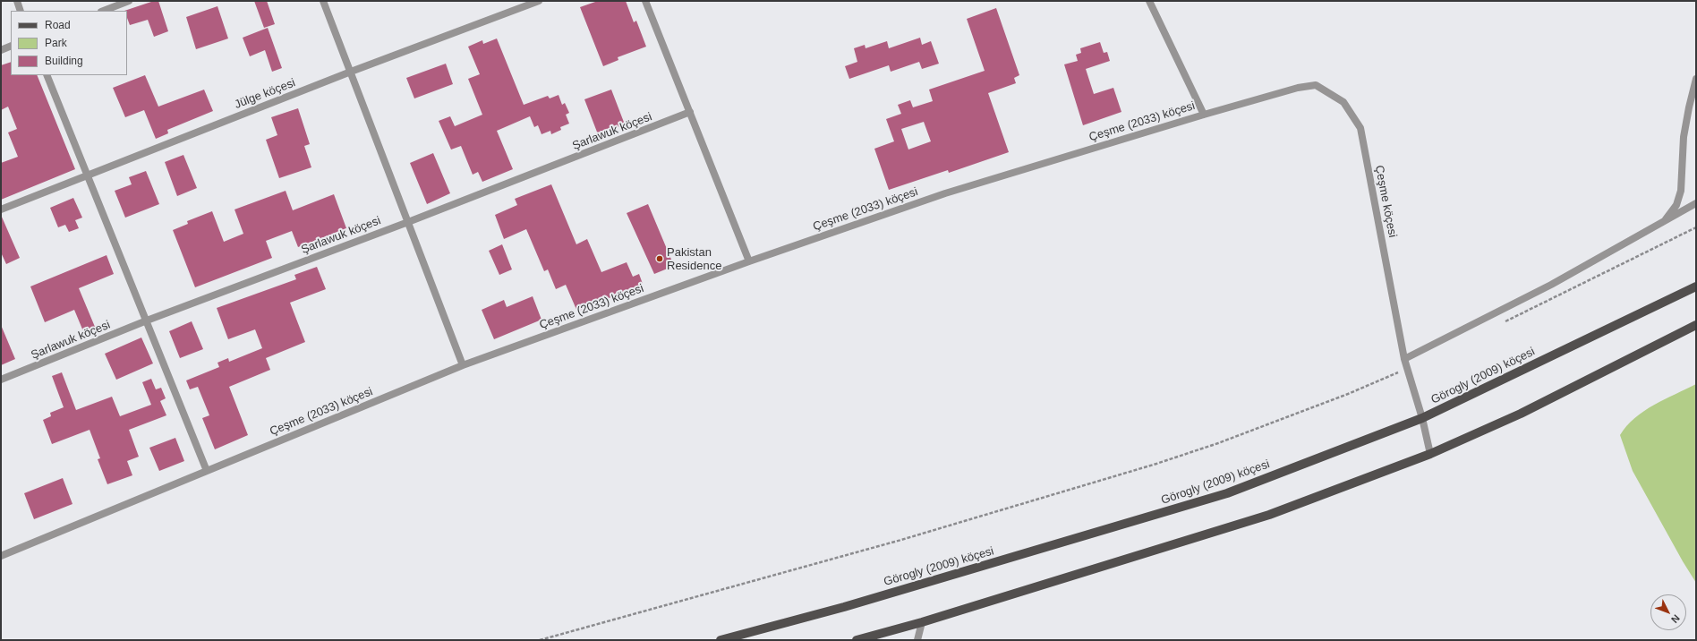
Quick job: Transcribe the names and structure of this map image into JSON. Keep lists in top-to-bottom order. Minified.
{"streets":{"main road":["Görogly (2009) köçesi"],"street":["Jülge köçesi","Çeşme (2033) köçesi","Şarlawuk köçesi","Çeşme köçesi"]},"crossings":[["Çeşme (2033) köçesi","Çeşme köçesi"],["Çeşme köçesi","Görogly (2009) köçesi"]],"places":["Pakistan Residence"],"legend":["Road","Park","Building"],"north":"bottom right"}
